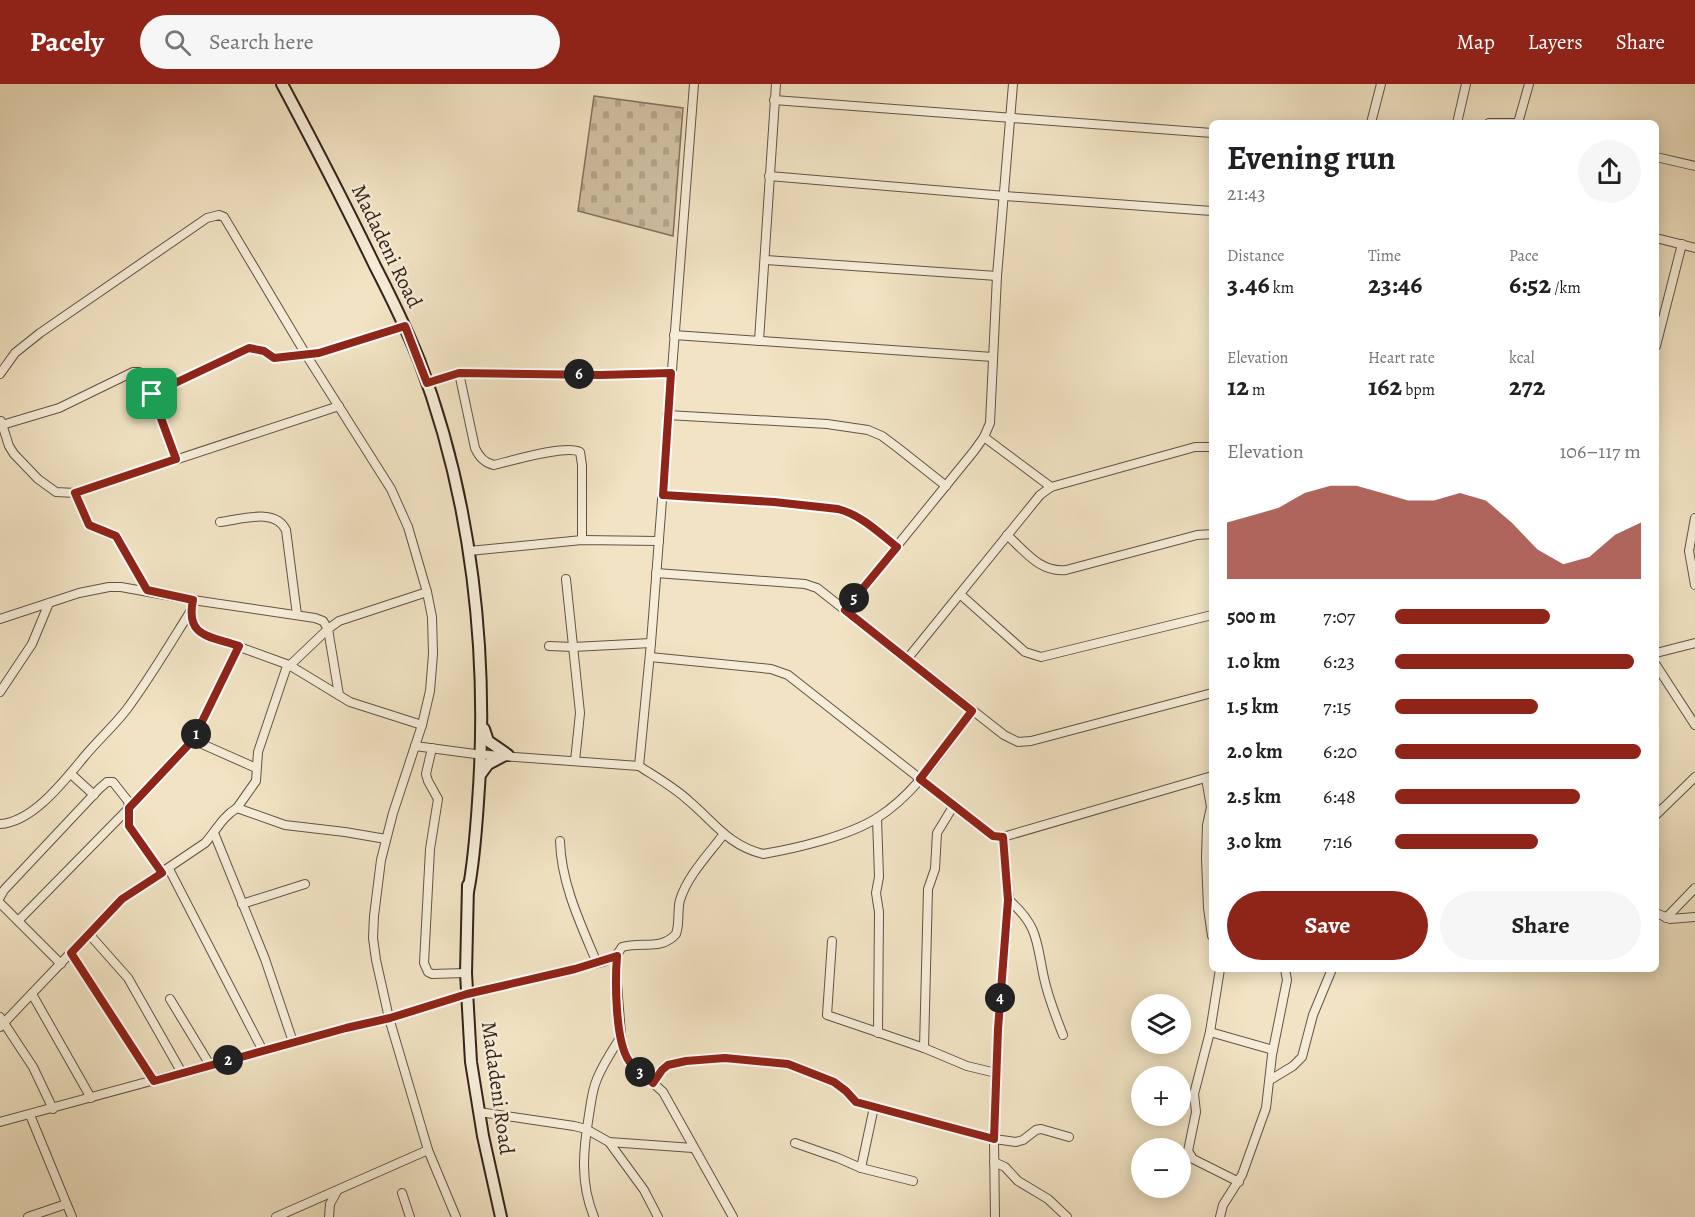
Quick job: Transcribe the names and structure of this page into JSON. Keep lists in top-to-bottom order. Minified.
{"streets":{"street":["Madadeni Road"]},"page":{"header":"Pacely","search":"Search here","nav":["Map","Layers","Share"],"heading":["Evening run","21:43"],"stats":[["Distance","3.46 km"],["Time","23:46"],["Pace","6:52 /km"],["Elevation","12 m"],["Heart rate","162 bpm"],["kcal","272"]],"pins":["6","5","1","4","2","3"],"chart":["Elevation","106–117 m"],"list":[{"name":"500 m","note":"7:07"},{"name":"1.0 km","note":"6:23"},{"name":"1.5 km","note":"7:15"},{"name":"2.0 km","note":"6:20"},{"name":"2.5 km","note":"6:48"},{"name":"3.0 km","note":"7:16"}],"buttons":["Save","Share"],"map_buttons":["+","−"]}}
